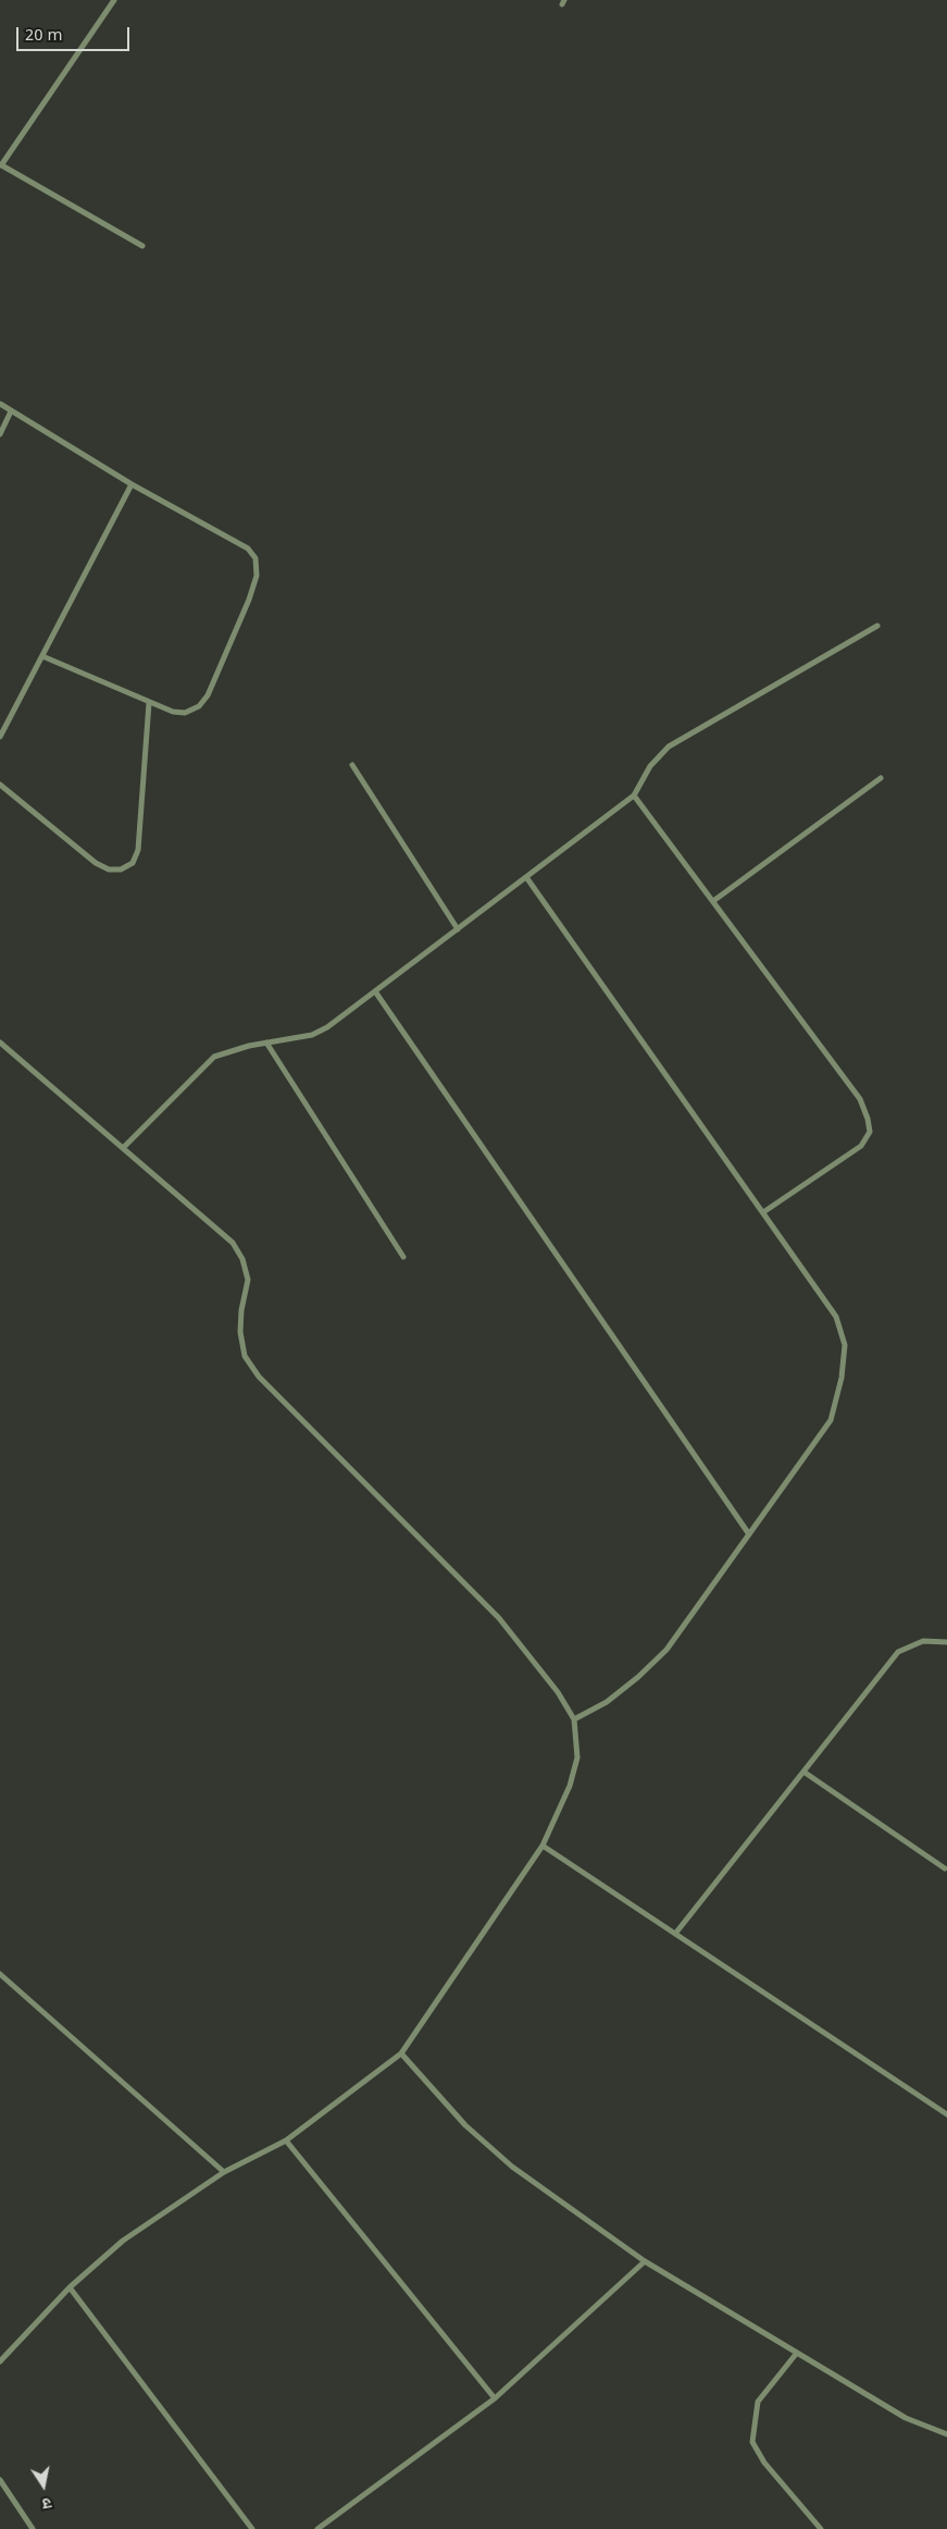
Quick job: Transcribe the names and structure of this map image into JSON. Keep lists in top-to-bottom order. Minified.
{"scale_bar":"20 m","north":"bottom"}
